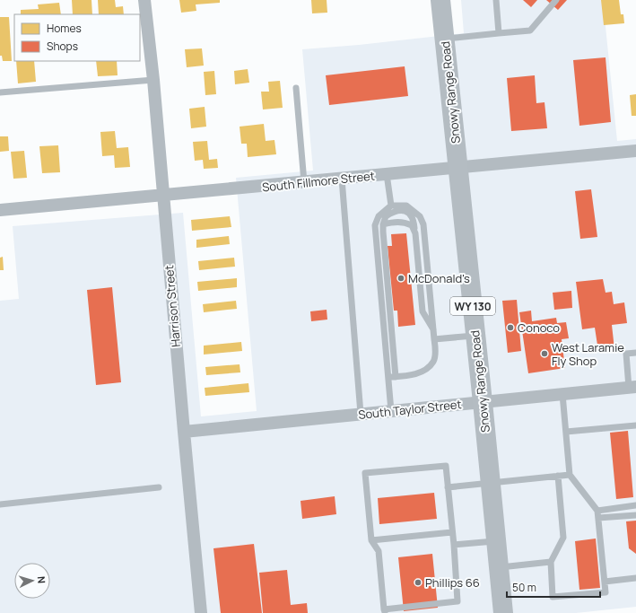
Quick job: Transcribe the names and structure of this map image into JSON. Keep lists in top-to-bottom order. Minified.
{"streets":{"main road":["Snowy Range Road","WY 130"],"street":["South Fillmore Street","Harrison Street","South Taylor Street"]},"crossings":[["Snowy Range Road","South Fillmore Street"],["Snowy Range Road","South Taylor Street"],["South Fillmore Street","Harrison Street"],["Harrison Street","South Taylor Street"]],"places":["McDonald's","Conoco","West Laramie Fly Shop","Phillips 66"],"legend":["Homes","Shops"],"scale_bar":"50 m","north":"right"}
